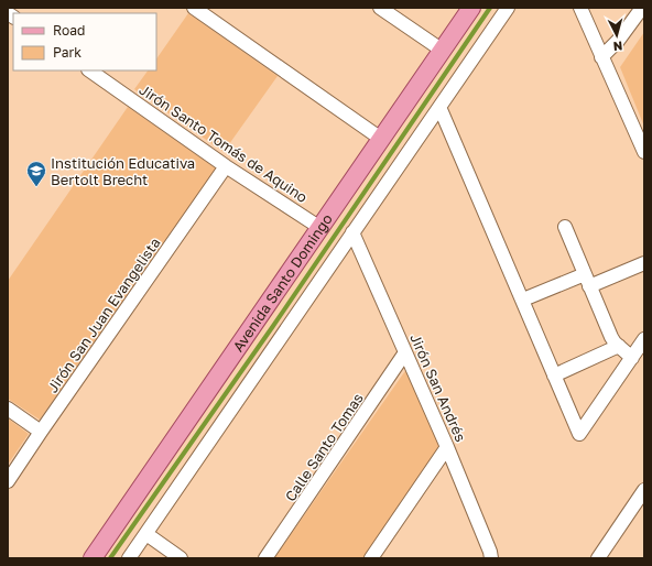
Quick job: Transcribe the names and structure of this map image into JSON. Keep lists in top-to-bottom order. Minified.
{"streets":{"main road":["Avenida Santo Domingo"],"street":["Jirón Santo Tomás de Aquino","Jirón San Juan Evangelista","Jirón San Andrés","Calle Santo Tomas"]},"crossings":[["Jirón Santo Tomás de Aquino","Avenida Santo Domingo"],["Jirón Santo Tomás de Aquino","Jirón San Juan Evangelista"],["Avenida Santo Domingo","Jirón San Andrés"],["Jirón San Andrés","Calle Santo Tomas"]],"places":{"school or university":["Institución Educativa Bertolt Brecht"]},"legend":["Road","Park"],"north":"bottom"}
